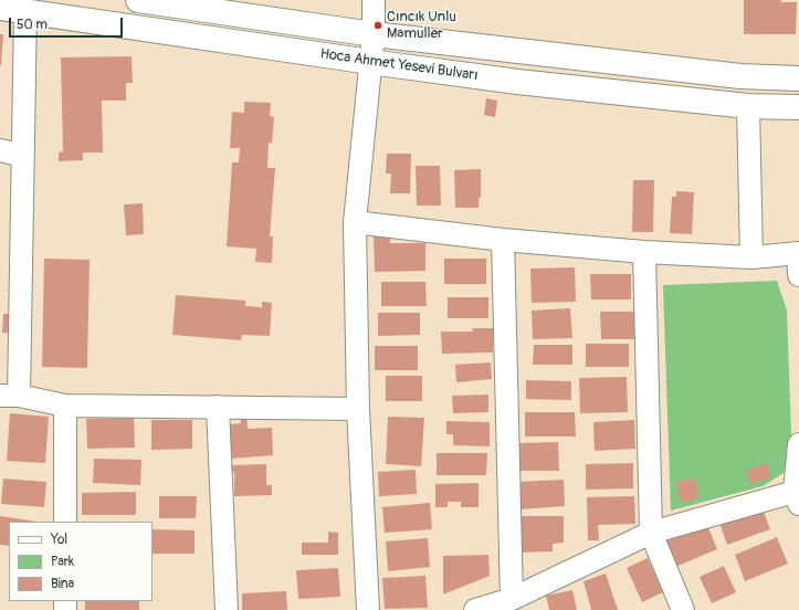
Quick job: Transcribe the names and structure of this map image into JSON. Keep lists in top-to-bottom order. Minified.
{"streets":{"main road":["Hoca Ahmet Yesevi Bulvarı"]},"places":["Cıncık Unlu Mamuller"],"legend":["Yol","Park","Bina"],"scale_bar":"50 m"}
